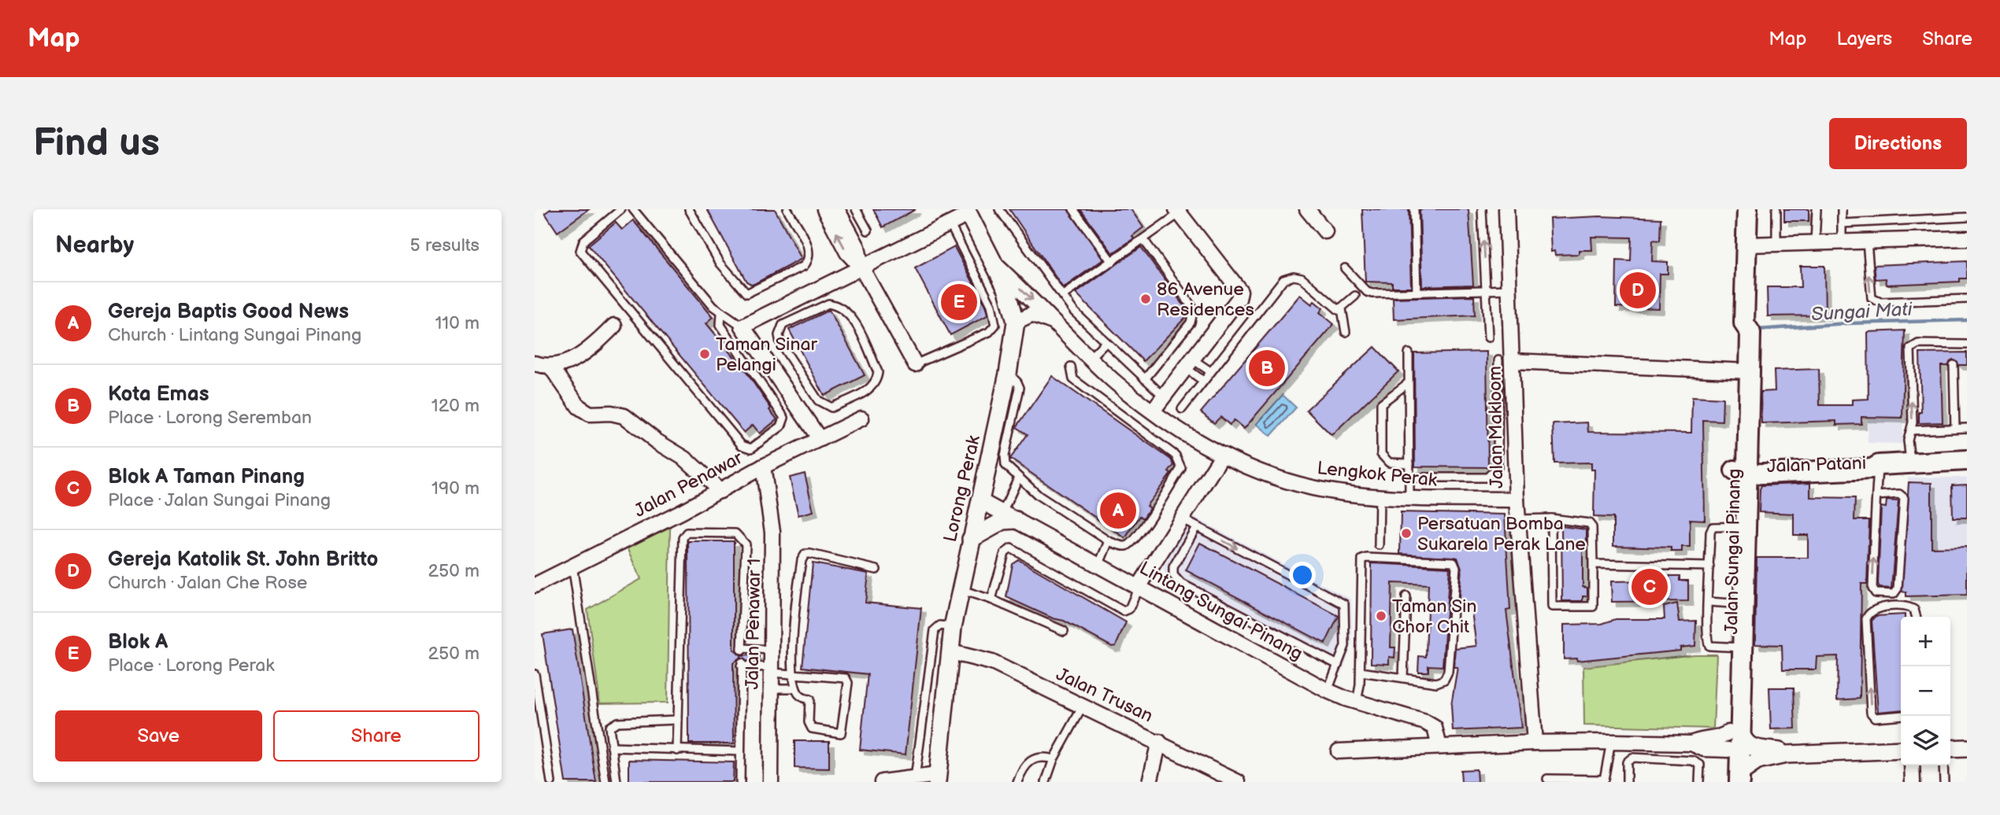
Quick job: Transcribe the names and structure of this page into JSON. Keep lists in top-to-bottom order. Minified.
{"streets":{"main road":["Jalan Patani","Jalan Sungai Pinang"],"street":["Jalan Makloom","Lengkok Perak","Jalan Penawar","Lorong Perak","Lintang Sungai Pinang","Jalan Penawar 1","Jalan Trusan"]},"crossings":[["Jalan Makloom","Lengkok Perak"],["Jalan Patani","Jalan Sungai Pinang"],["Lengkok Perak","Lorong Perak"],["Jalan Penawar","Jalan Penawar 1"],["Lorong Perak","Lintang Sungai Pinang"],["Lorong Perak","Jalan Trusan"]],"water":["Sungai Mati"],"places":["86 Avenue Residences","Taman Sinar Pelangi","Persatuan Bomba Sukarela Perak Lane","Taman Sin Chor Chit"],"page":{"header":"Map","nav":["Map","Layers","Share"],"buttons":["Directions",["Save","Share"]],"title":"Find us","heading":["Nearby","5 results"],"pins":["D","E","B","A","C"],"list":[{"mark":"A","name":"Gereja Baptis Good News","note":"Church · Lintang Sungai Pinang","value":"110 m"},{"mark":"B","name":"Kota Emas","note":"Place · Lorong Seremban","value":"120 m"},{"mark":"C","name":"Blok A Taman Pinang","note":"Place · Jalan Sungai Pinang","value":"190 m"},{"mark":"D","name":"Gereja Katolik St. John Britto","note":"Church · Jalan Che Rose","value":"250 m"},{"mark":"E","name":"Blok A","note":"Place · Lorong Perak","value":"250 m"}],"map_buttons":["+","−"]}}
